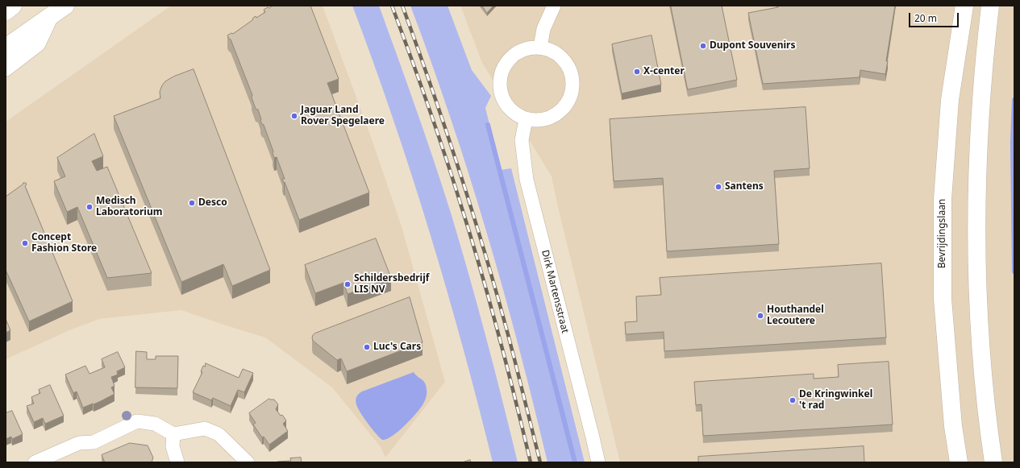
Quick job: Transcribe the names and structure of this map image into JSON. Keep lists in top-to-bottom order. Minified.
{"streets":{"highway":["Bevrijdingslaan"],"street":["Dirk Martensstraat"]},"places":["Dupont Souvenirs","X-center","Jaguar Land Rover Spegelaere","Santens","Desco","Medisch Laboratorium","Concept Fashion Store","Schildersbedrijf LIS NV","Houthandel Lecoutere","Luc's Cars","De Kringwinkel 't rad"],"scale_bar":"20 m"}
